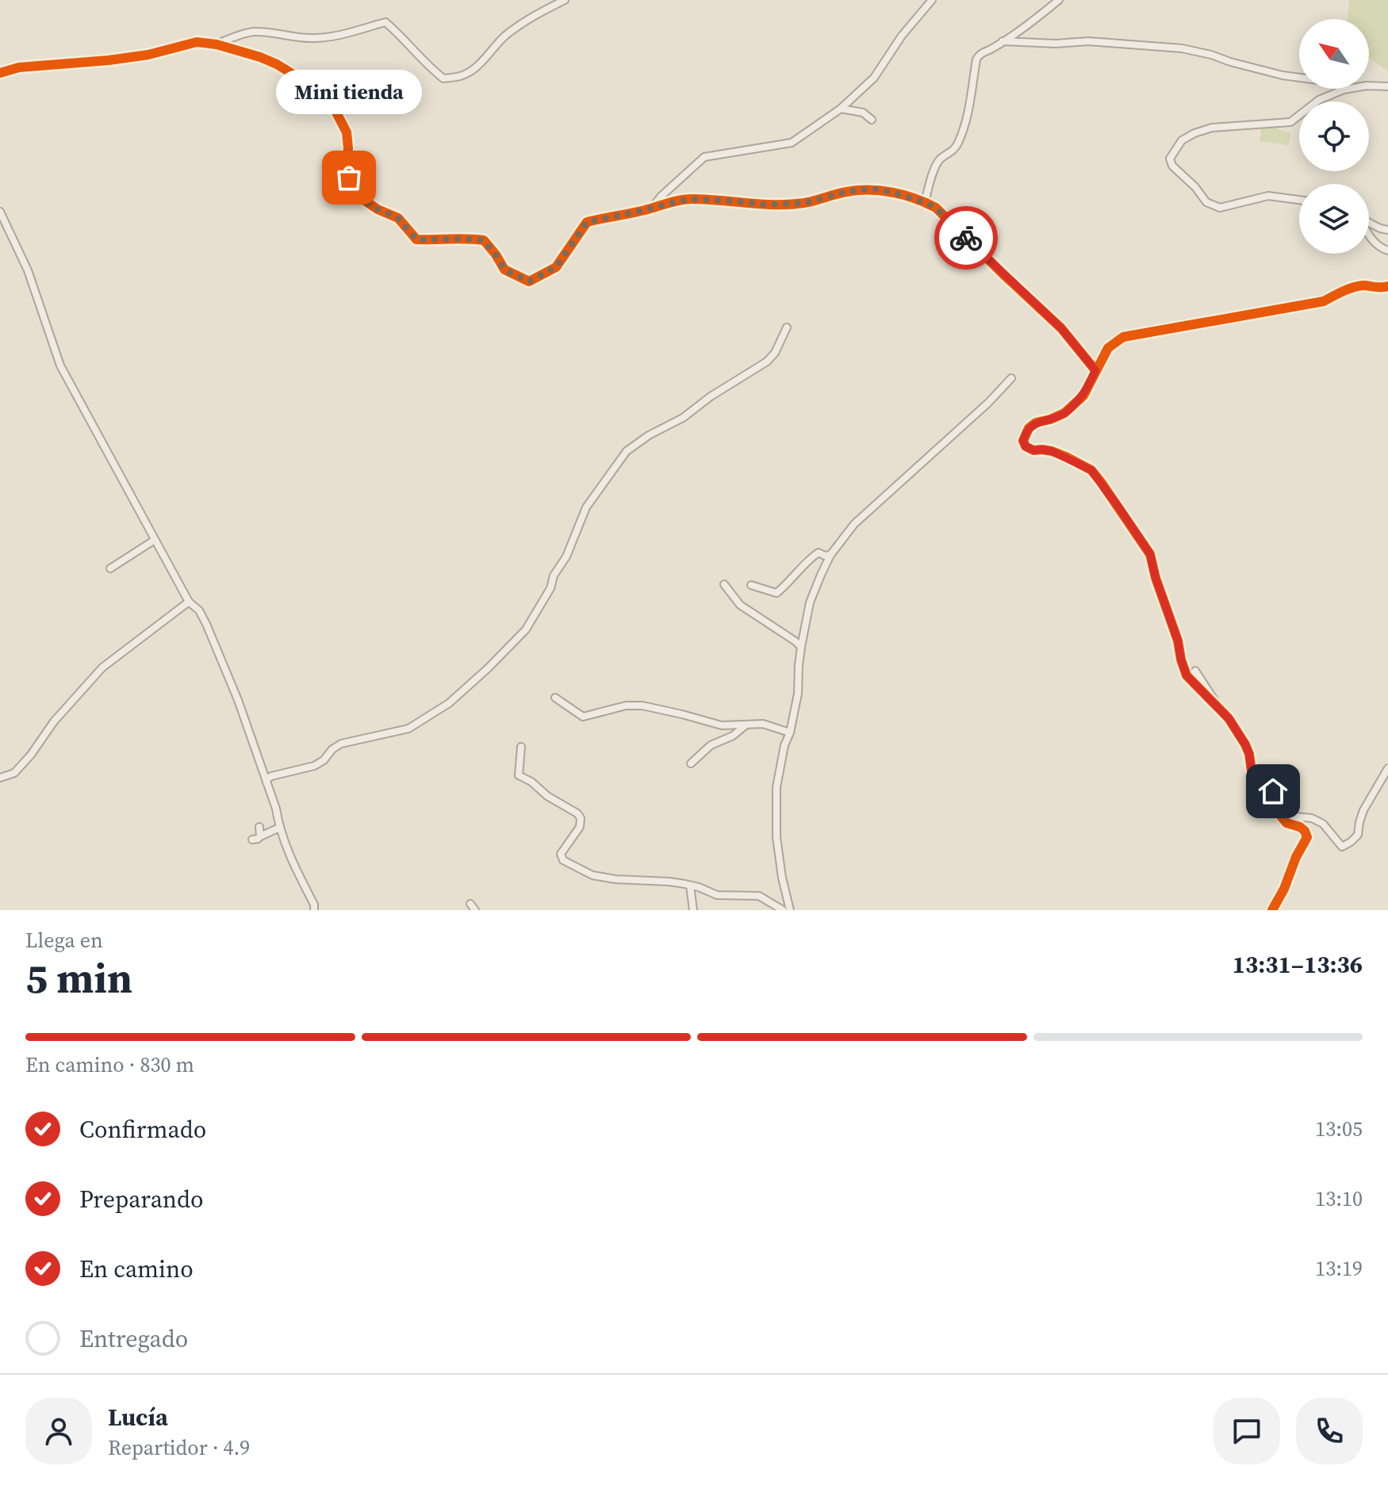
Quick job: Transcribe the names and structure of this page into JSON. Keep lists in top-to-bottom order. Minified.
{"places":["Mini tienda"],"north":"top left","page":{"bubble":"Mini tienda","heading":["5 min","Llega en","13:31–13:36"],"panel":["Lucía","Repartidor · 4.9"],"bar":"En camino · 830 m","list":[["Confirmado","13:05"],["Preparando","13:10"],["En camino","13:19"],"Entregado"]}}
